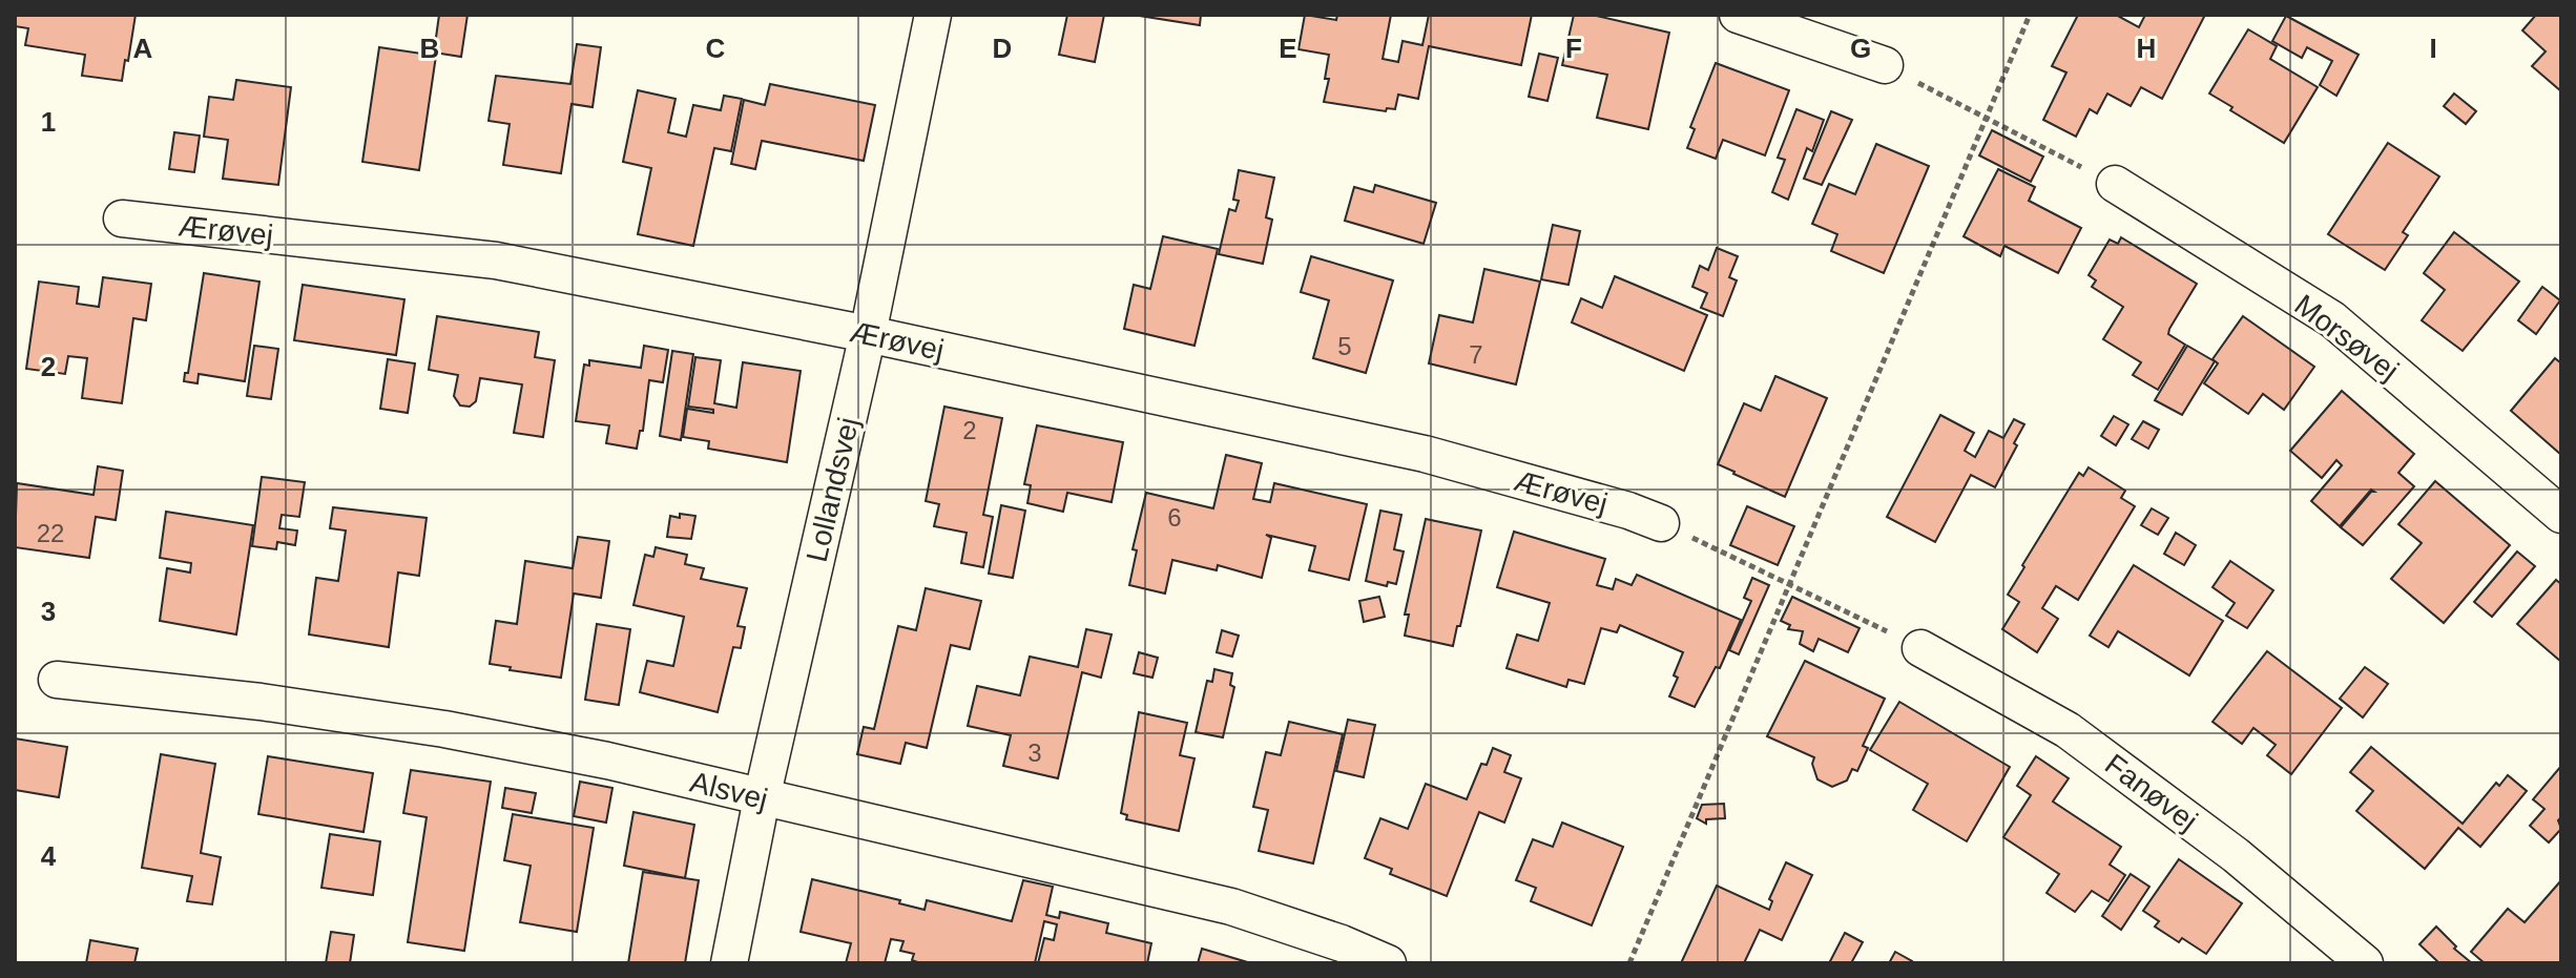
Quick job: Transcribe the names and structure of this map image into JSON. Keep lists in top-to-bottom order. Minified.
{"streets":{"street":["Ærøvej","Morsøvej","Lollandsvej","Alsvej","Fanøvej"]},"crossings":[["Ærøvej","Lollandsvej"],["Lollandsvej","Alsvej"]],"house_numbers":["5","7","2","6","22","3"],"grid":{"columns":["A","B","C","D","E","F","G","H","I"],"rows":["1","2","3","4"]}}
